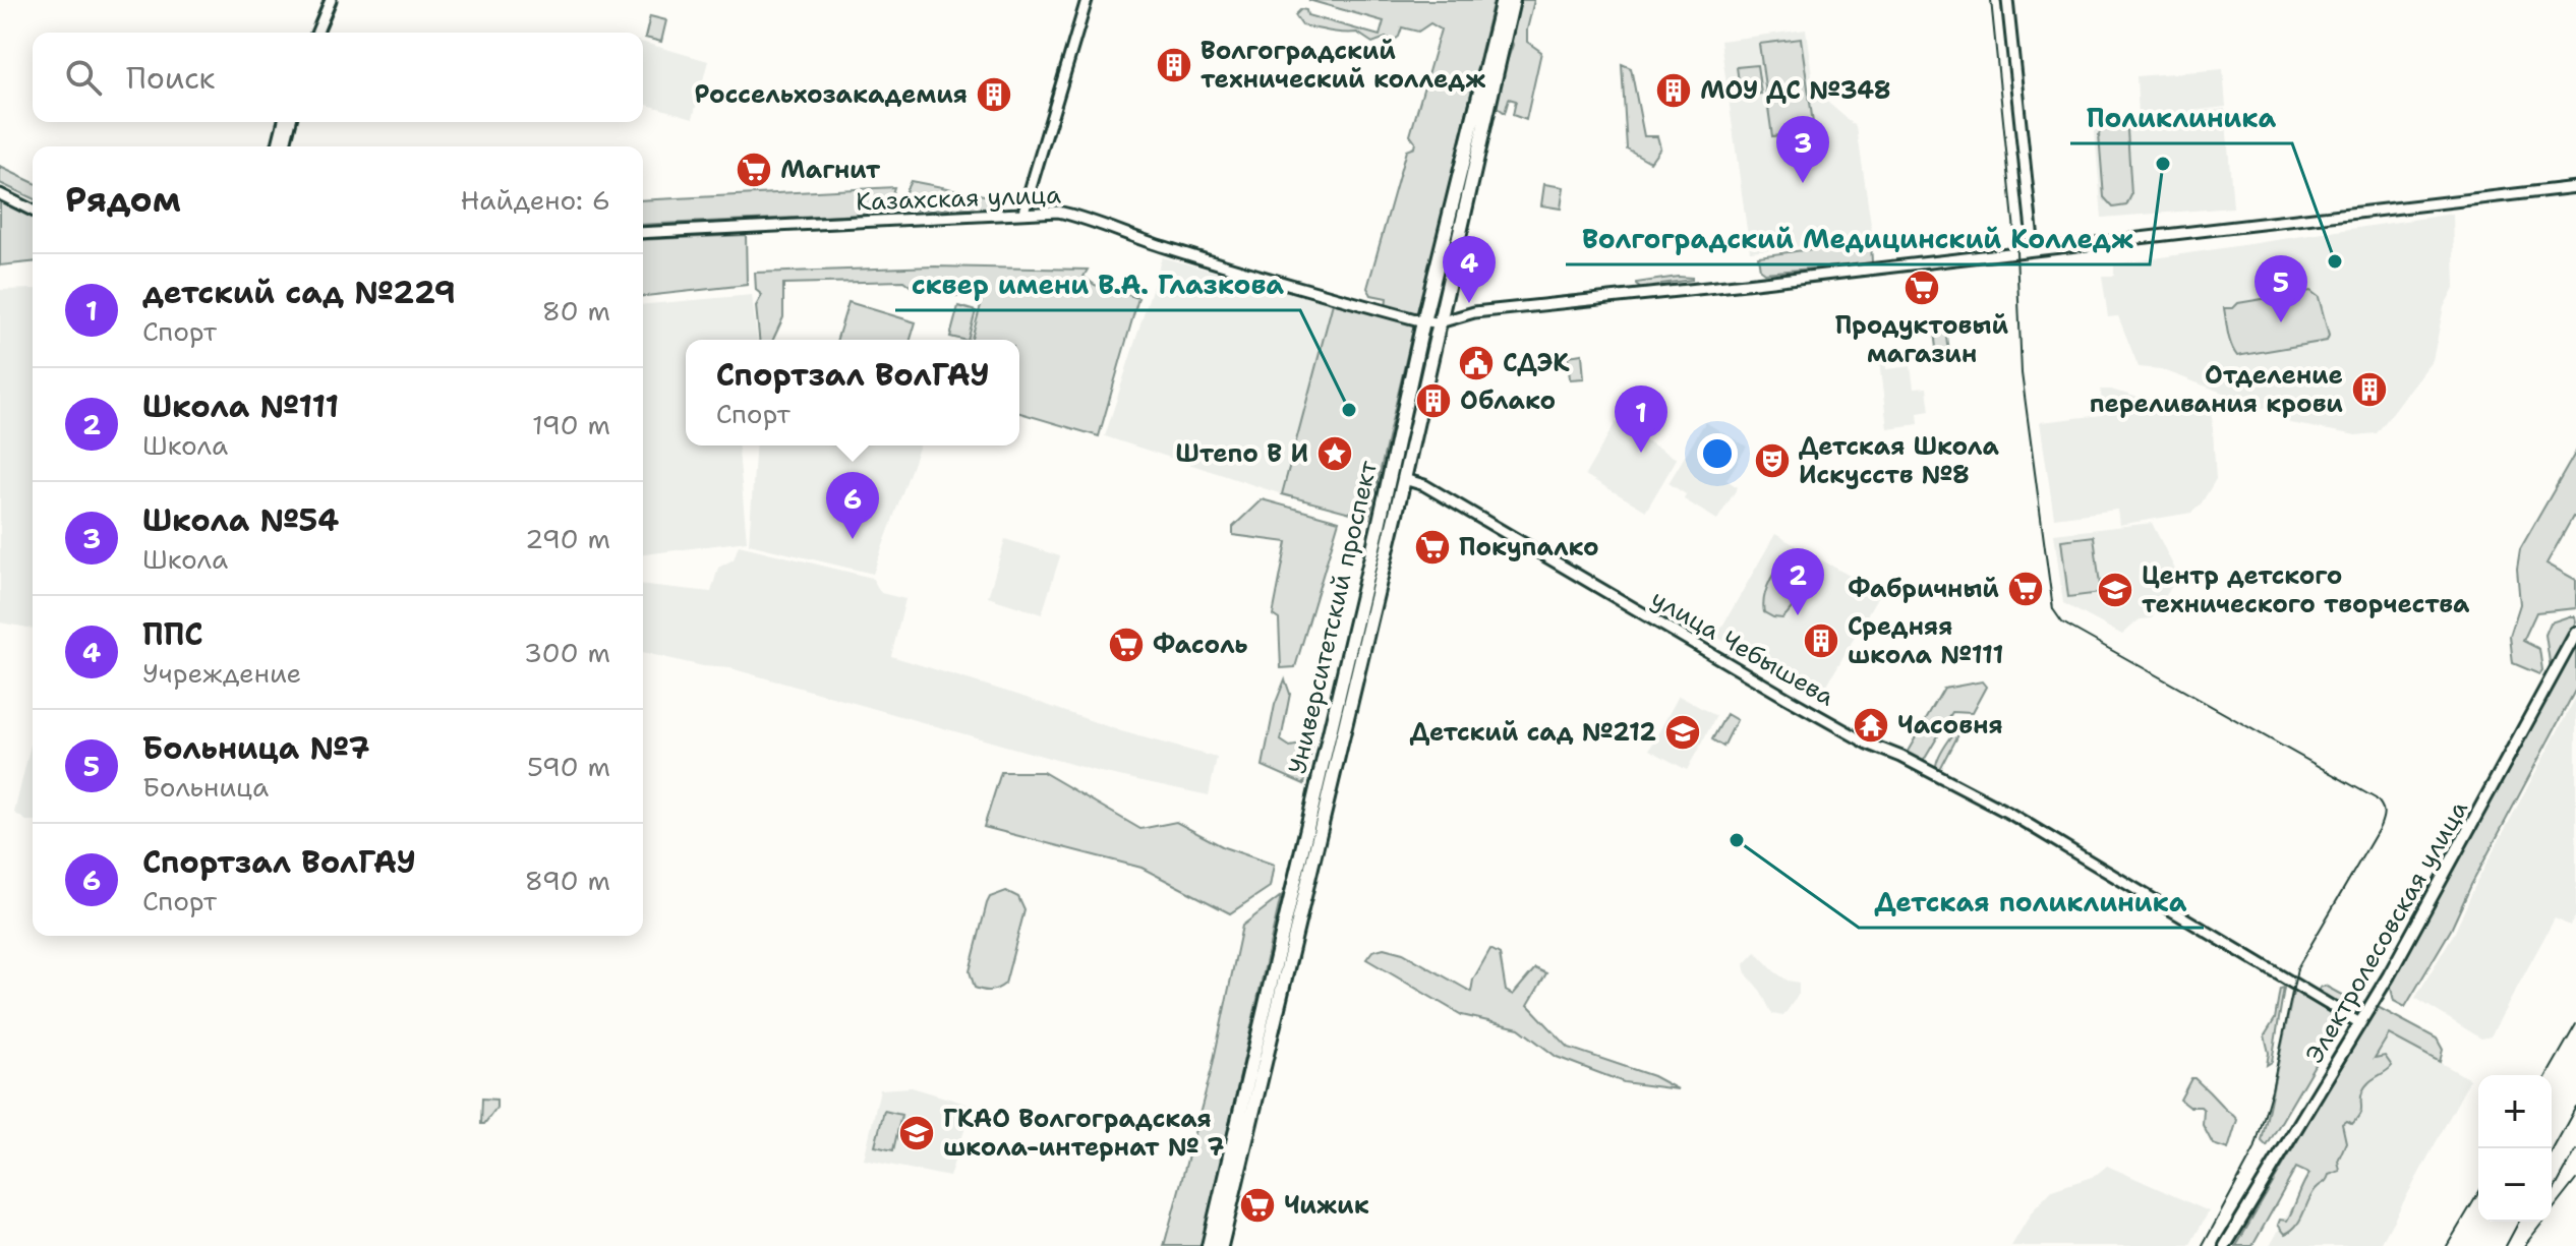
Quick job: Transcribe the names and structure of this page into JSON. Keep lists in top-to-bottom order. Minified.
{"streets":{"highway":["Университетский проспект"],"main road":["Казахская улица","улица Чебышева","Электролесовская улица"]},"crossings":[["Казахская улица","Университетский проспект"],["Университетский проспект","улица Чебышева"],["улица Чебышева","Электролесовская улица"]],"places":{"building":["Волгоградский технический колледж","МОУ ДС №348","Россельхозакадемия","Отделение переливания крови","Облако","Средняя школа №111"],"other":["Волгоградский Медицинский Колледж","Поликлиника","сквер имени В.А. Глазкова","Детская поликлиника"],"supermarket":["Магнит","Продуктовый магазин","Покупалко","Фабричный","Фасоль","Чижик"],"public building":["СДЭК"],"place":["Штепо В И"],"theatre":["Детская Школа Искусств №8"],"school or university":["Центр детского технического творчества","Детский сад №212","ГКАО Волгоградская школа-интернат № 7"],"temple":["Часовня"]},"page":{"search":"Поиск","pins":["3","4","5","1","6","2"],"heading":["Рядом","Найдено: 6"],"list":[{"mark":"1","name":"детский сад №229","note":"Спорт","value":"80 m"},{"mark":"2","name":"Школа №111","note":"Школа","value":"190 m"},{"mark":"3","name":"Школа №54","note":"Школа","value":"290 m"},{"mark":"4","name":"ППС","note":"Учреждение","value":"300 m"},{"mark":"5","name":"Больница №7","note":"Больница","value":"590 m"},{"mark":"6","name":"Спортзал ВолГАУ","note":"Спорт","value":"890 m"}],"popup":["Спортзал ВолГАУ","Спорт"],"map_buttons":["+","−"]}}
